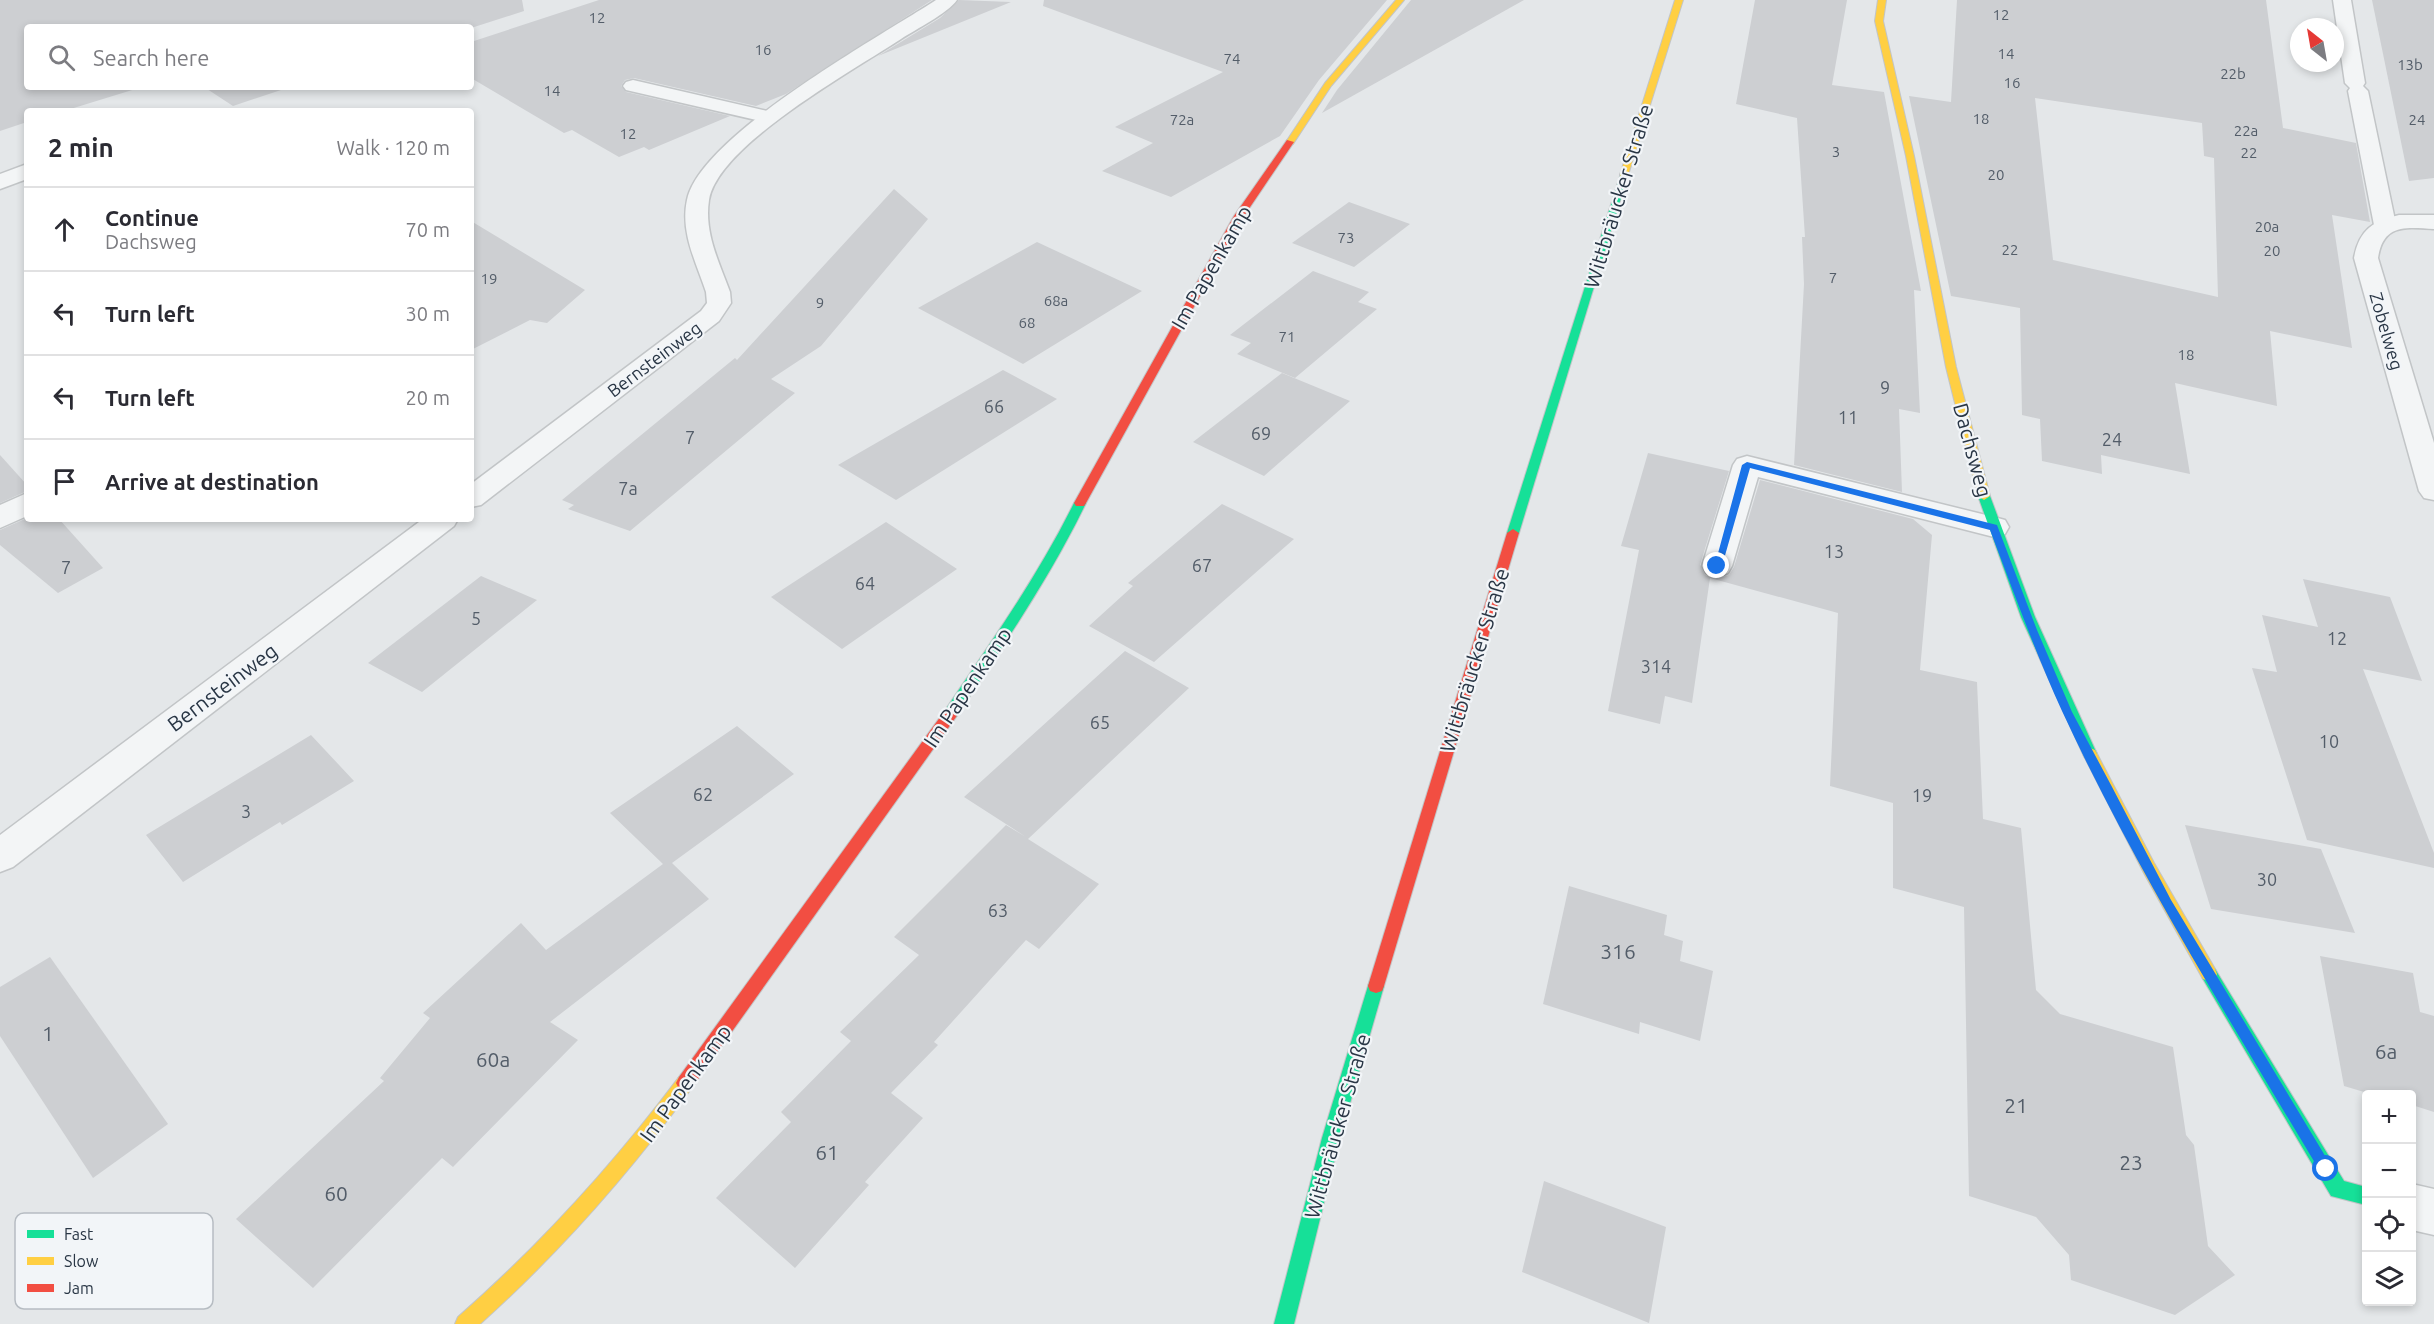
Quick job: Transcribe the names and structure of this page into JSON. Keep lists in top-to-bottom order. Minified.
{"streets":{"street":["Wittbräucker Straße","Im Papenkamp","Zobelweg","Bernsteinweg","Dachsweg"]},"house_numbers":["12","12","16","14","74","13b","22b","16","14","18","72a","24","22a","12","3","22","20","20a","73","22","20","7","19","68a","9","68","71","18","9","66","11","69","7","24","7a","13","67","7","64","5","12","314","65","10","62","19","3","30","63","316","1","6a","60a","21","61","23","60"],"legend":["Fast","Slow","Jam"],"north":"top left","page":{"search":"Search here","heading":["2 min","Walk · 120 m"],"list":[["Continue","Dachsweg","70 m"],["Turn left","30 m"],["Turn left","20 m"],"Arrive at destination"],"map_buttons":["+","−"]}}
